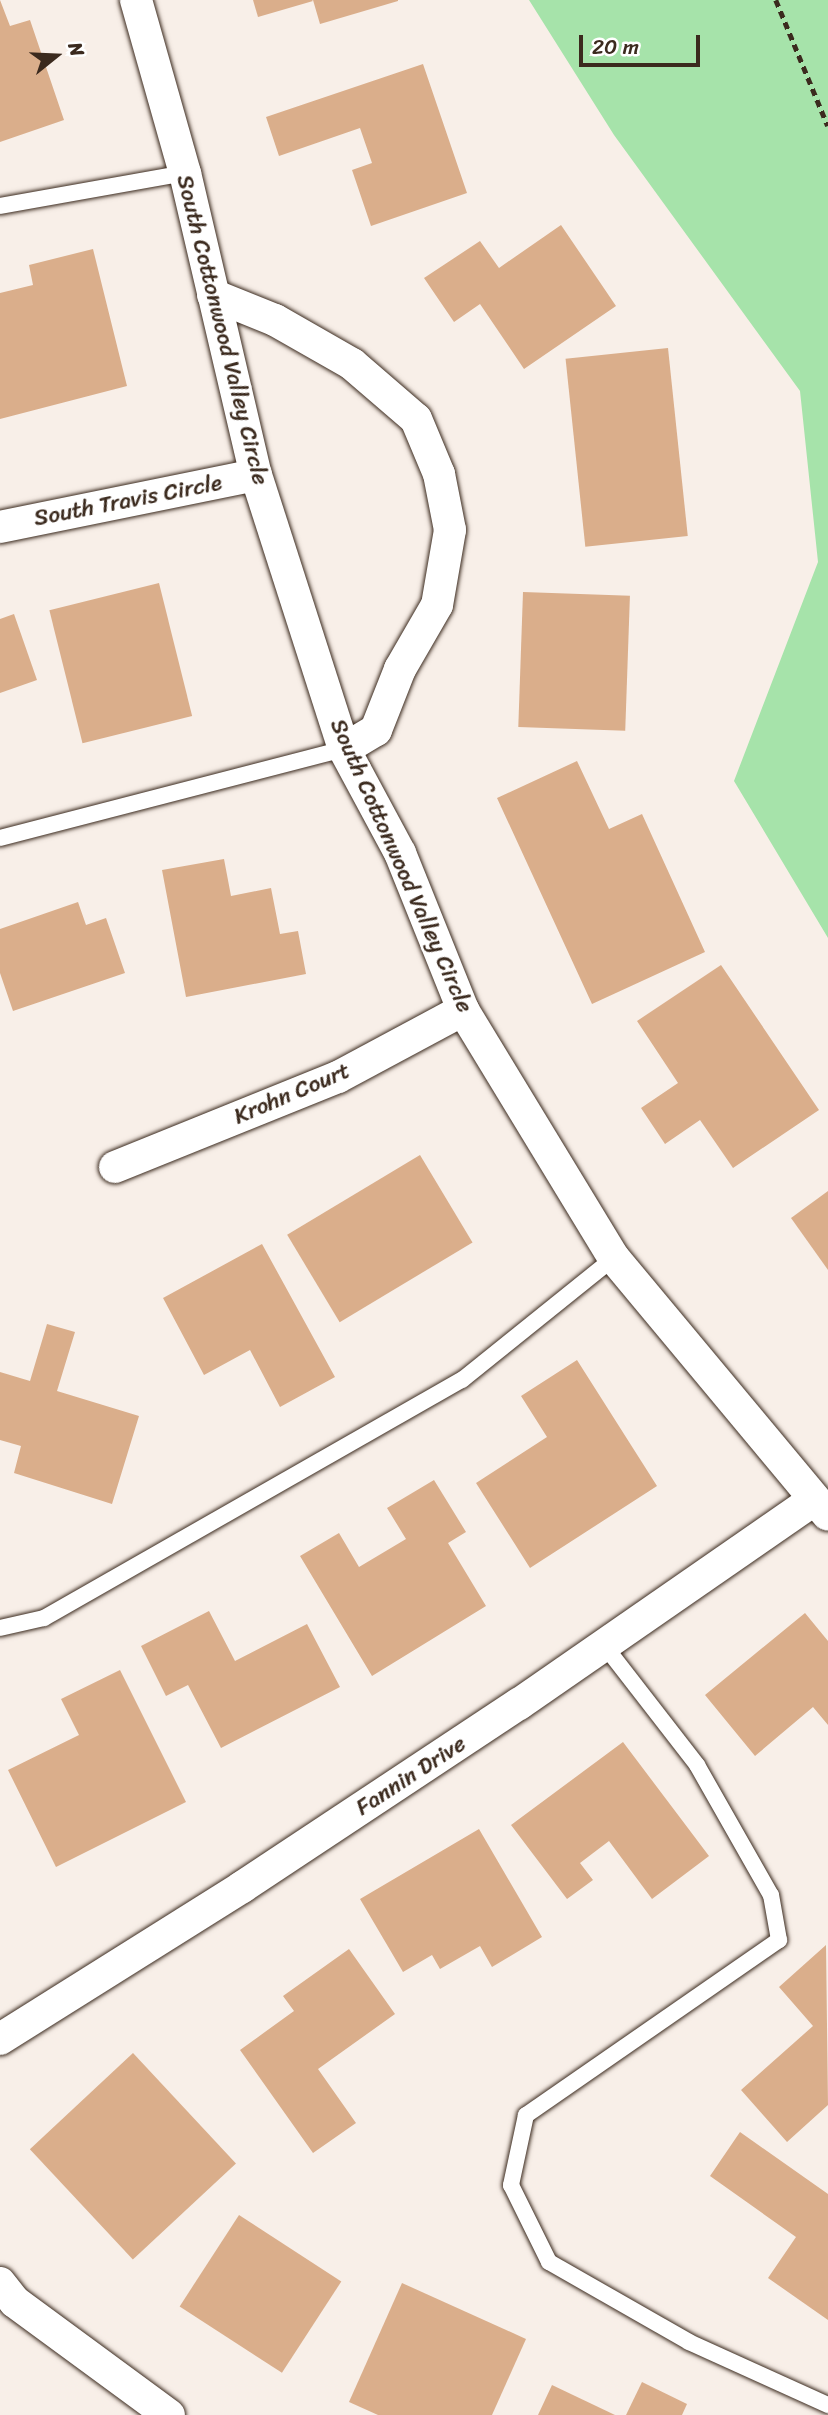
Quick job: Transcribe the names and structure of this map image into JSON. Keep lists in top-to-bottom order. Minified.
{"streets":{"street":["South Cottonwood Valley Circle","South Travis Circle","Krohn Court","Fannin Drive"]},"crossings":[["South Cottonwood Valley Circle","South Travis Circle"],["South Cottonwood Valley Circle","Krohn Court"],["South Cottonwood Valley Circle","Fannin Drive"]],"scale_bar":"20 m","north":"right"}
